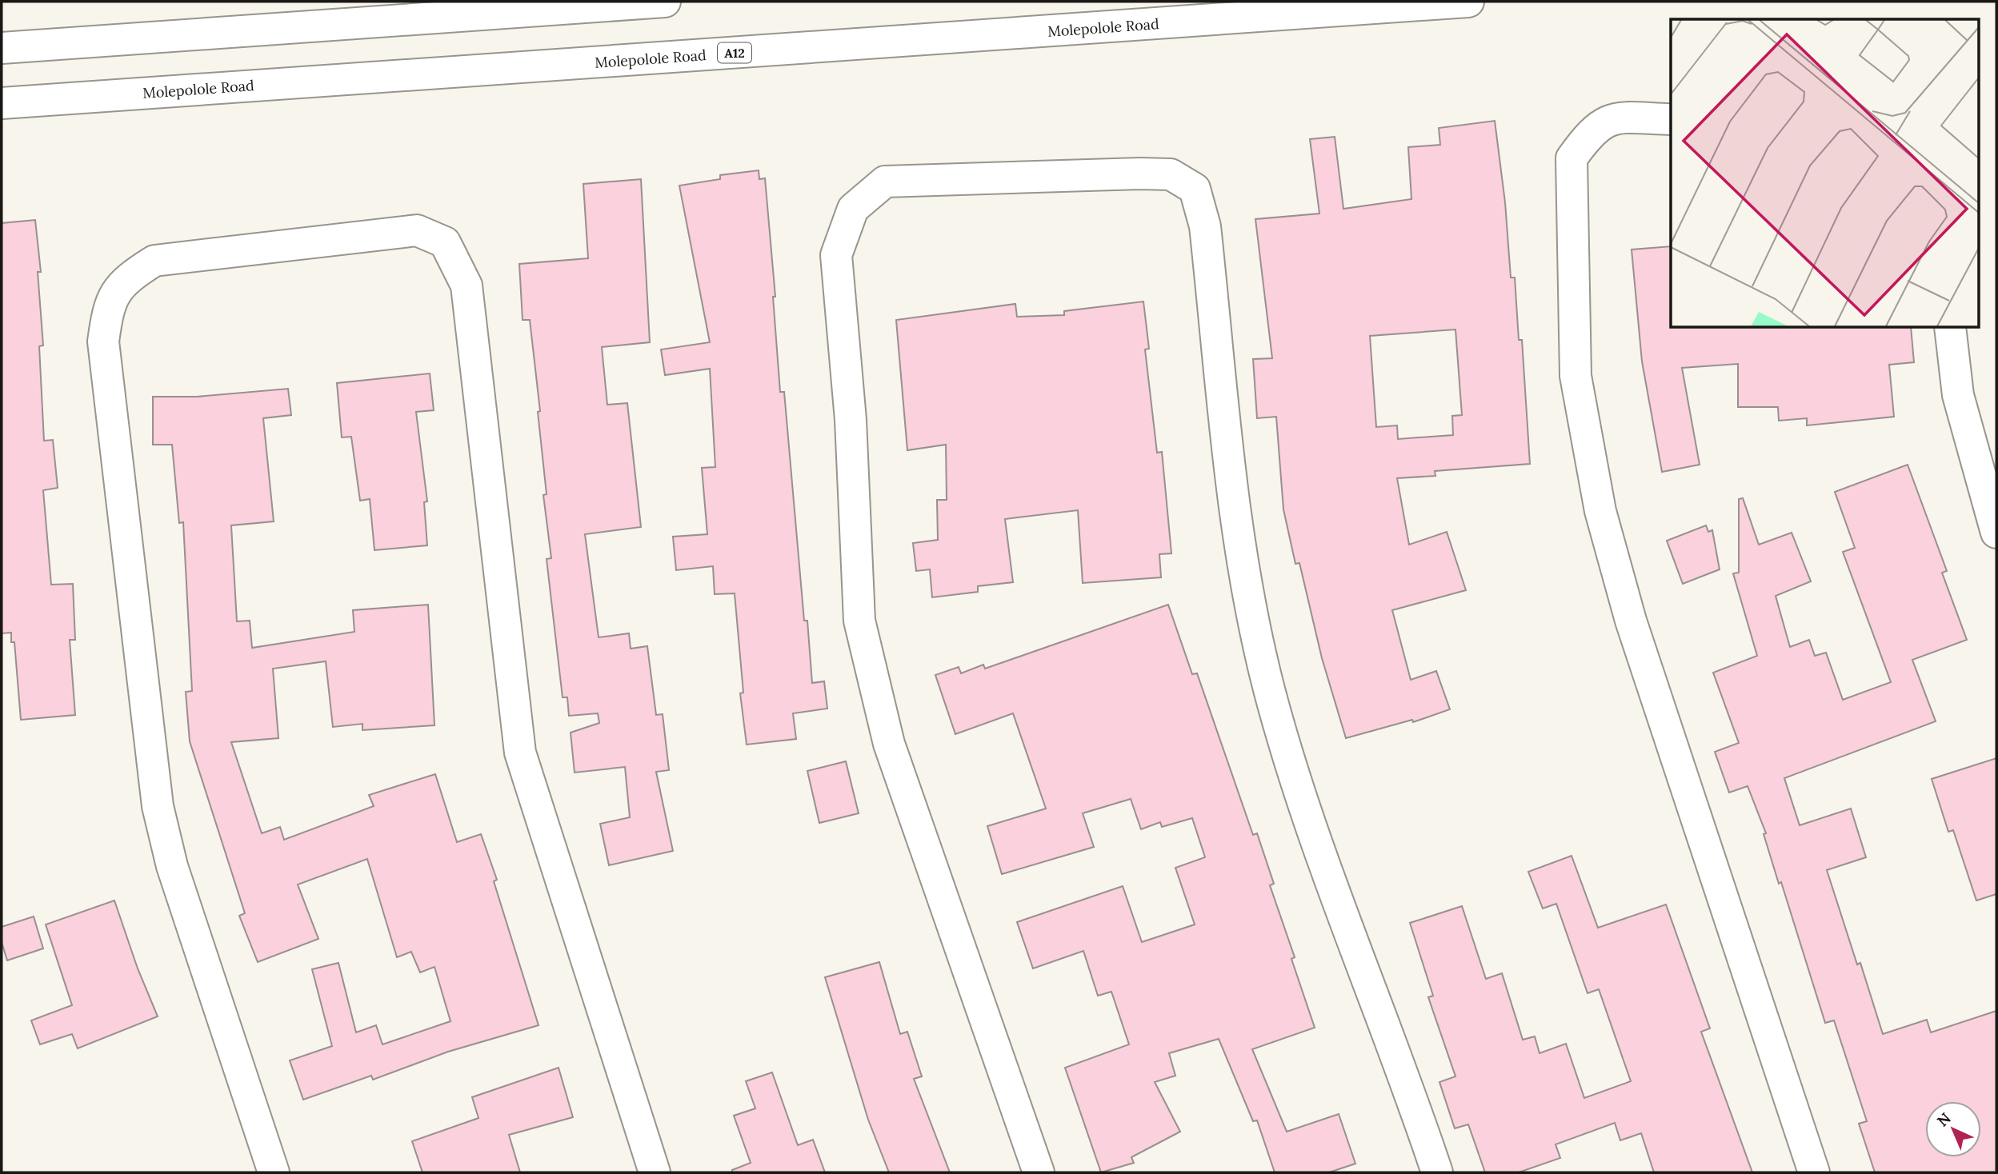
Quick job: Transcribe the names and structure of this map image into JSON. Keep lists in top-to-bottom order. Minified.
{"streets":{"street":["Molepolole Road","A12"]},"north":"top left"}
